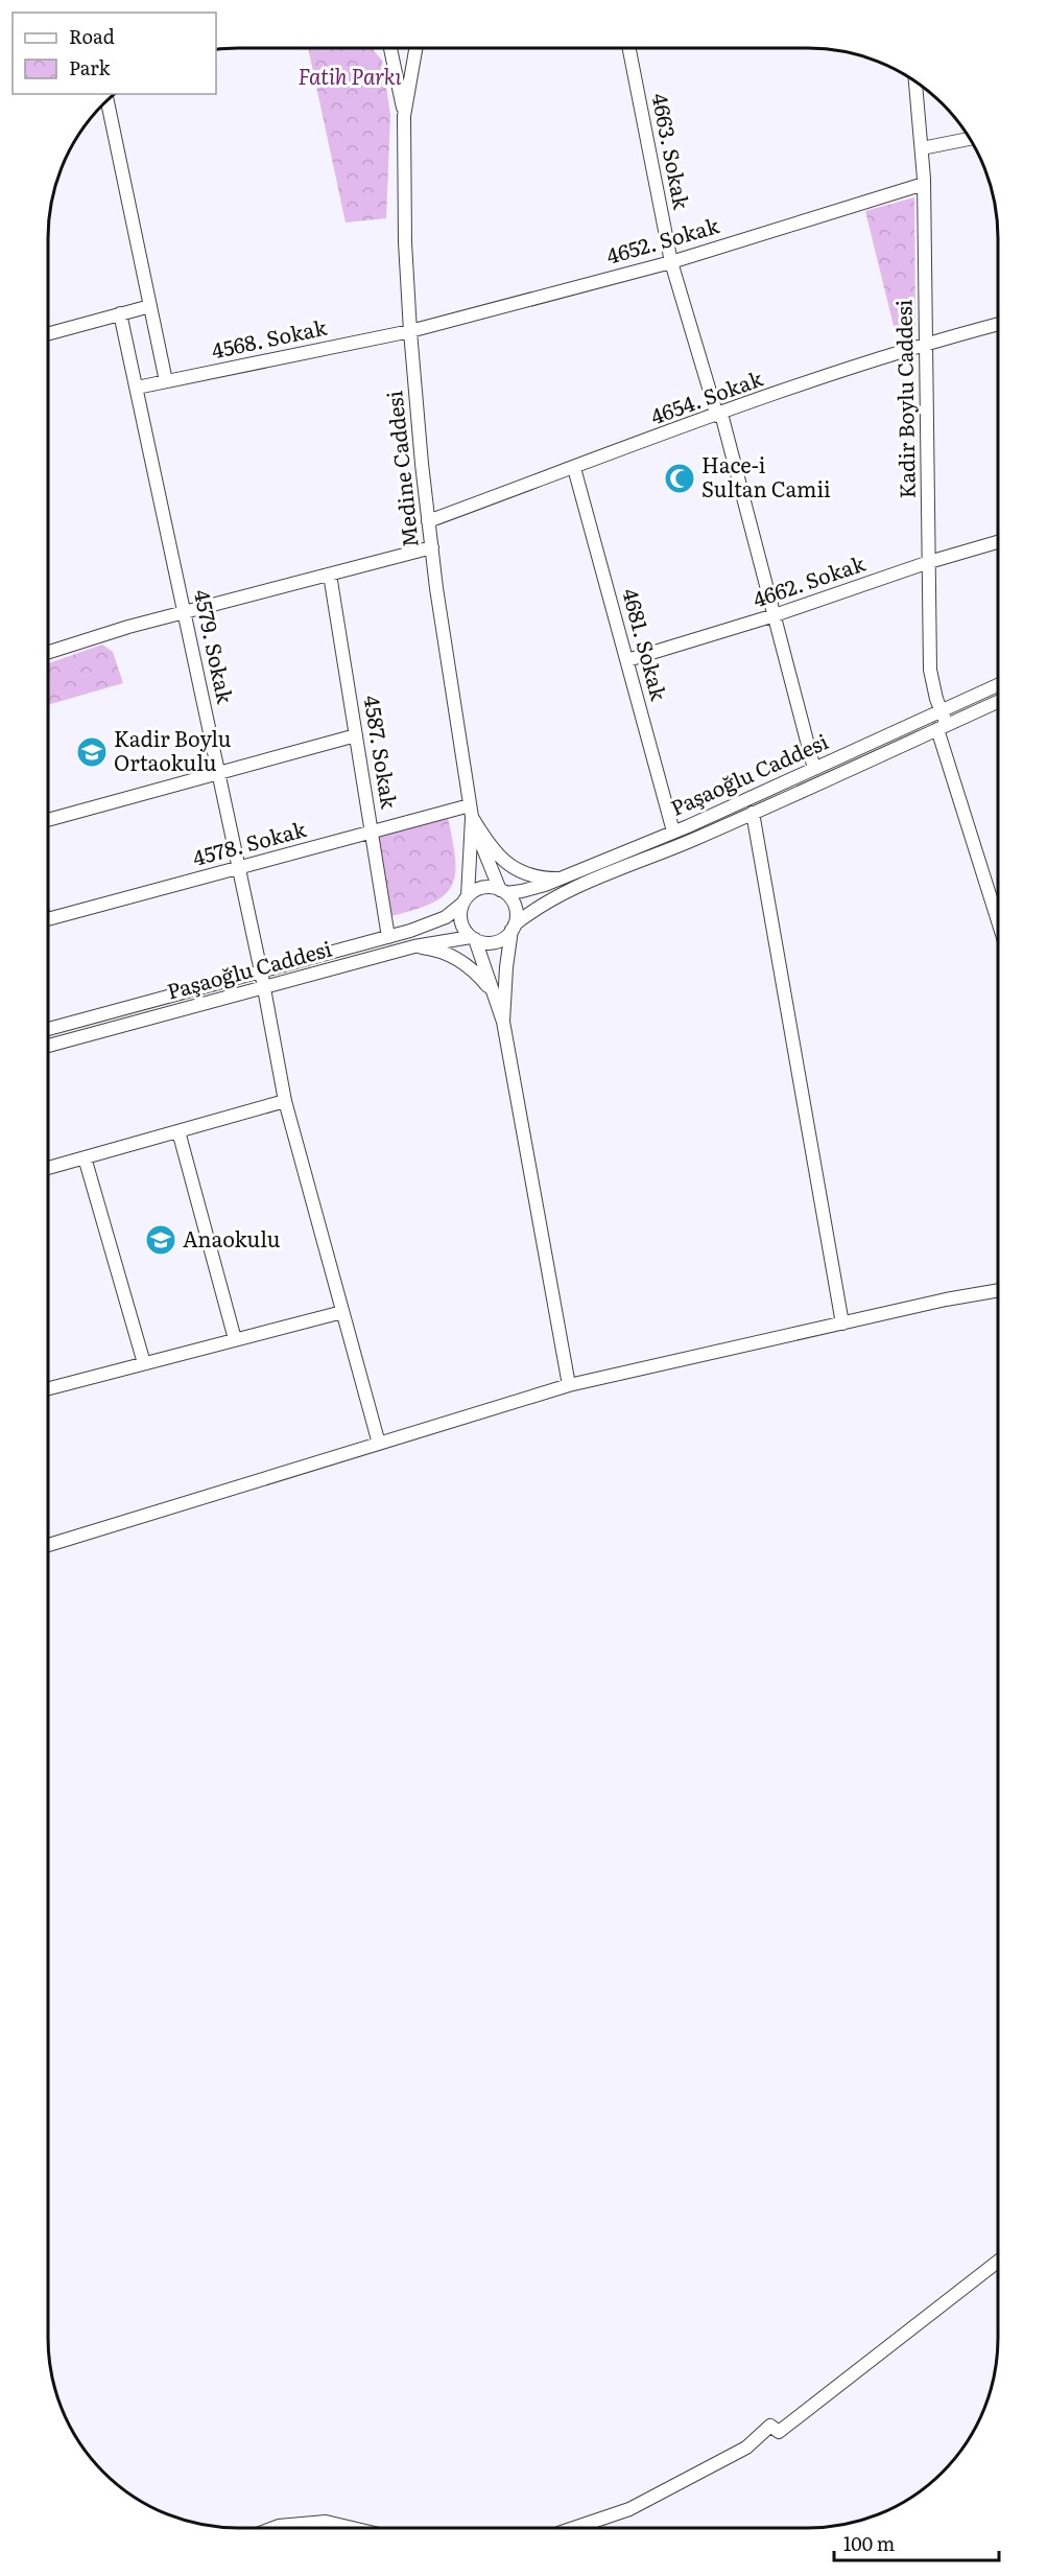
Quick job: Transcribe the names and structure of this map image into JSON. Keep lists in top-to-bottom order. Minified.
{"streets":{"street":["4663. Sokak","4652. Sokak","4568. Sokak","4654. Sokak","Kadir Boylu Caddesi","Medine Caddesi","4662. Sokak","4681. Sokak","4579. Sokak","4587. Sokak","Paşaoğlu Caddesi","4578. Sokak"]},"crossings":[["4663. Sokak","4652. Sokak"],["4663. Sokak","4654. Sokak"],["4663. Sokak","4662. Sokak"],["4663. Sokak","Paşaoğlu Caddesi"],["4652. Sokak","4568. Sokak"],["4652. Sokak","Kadir Boylu Caddesi"],["4652. Sokak","Medine Caddesi"],["4568. Sokak","Medine Caddesi"],["4568. Sokak","4579. Sokak"],["4654. Sokak","Kadir Boylu Caddesi"],["4654. Sokak","Medine Caddesi"],["4654. Sokak","4681. Sokak"],["Kadir Boylu Caddesi","4662. Sokak"],["Kadir Boylu Caddesi","Paşaoğlu Caddesi"],["Medine Caddesi","Paşaoğlu Caddesi"],["Medine Caddesi","4578. Sokak"],["4662. Sokak","4681. Sokak"],["4681. Sokak","Paşaoğlu Caddesi"],["4579. Sokak","Paşaoğlu Caddesi"],["4579. Sokak","4578. Sokak"],["4587. Sokak","Paşaoğlu Caddesi"],["4587. Sokak","4578. Sokak"]],"parks":["Fatih Parkı"],"places":{"mosque":["Hace-i Sultan Camii"],"school or university":["Kadir Boylu Ortaokulu","Anaokulu"]},"legend":["Road","Park"],"scale_bar":"100 m"}
